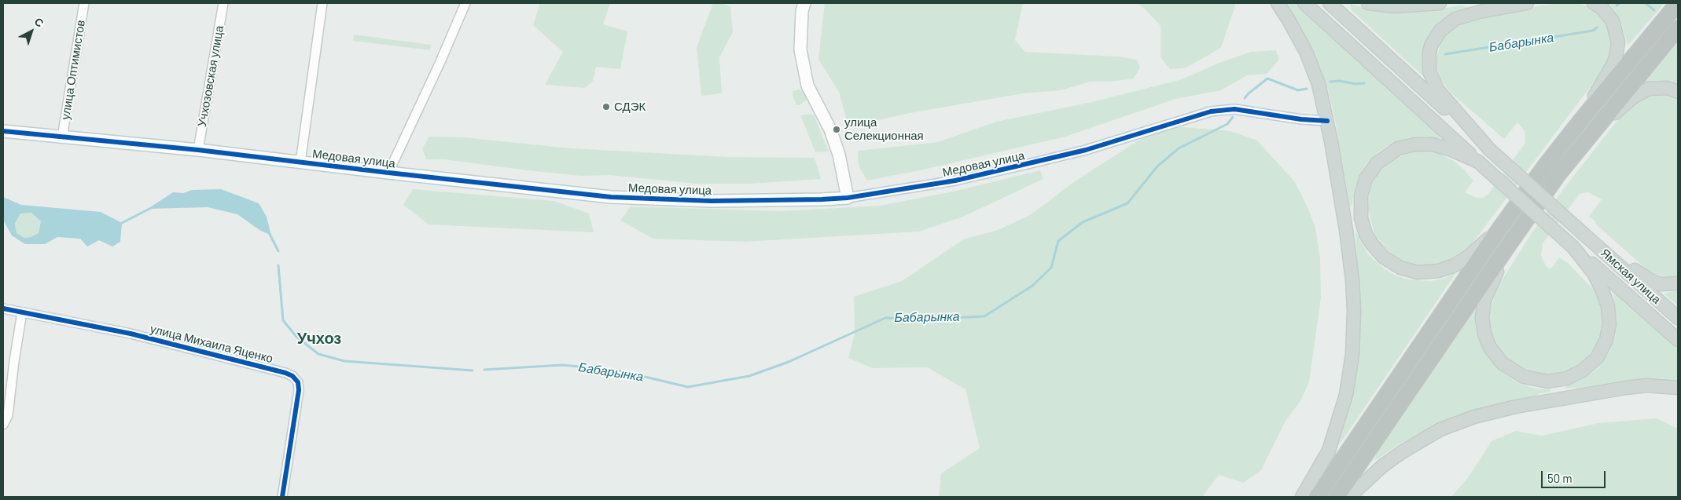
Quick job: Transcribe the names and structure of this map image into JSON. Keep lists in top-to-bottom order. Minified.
{"streets":{"main road":["Ямская улица"],"street":["улица Оптимистов","Учхозовская улица","Медовая улица","улица Михаила Яценко"]},"crossings":[["улица Оптимистов","Медовая улица"],["Учхозовская улица","Медовая улица"]],"districts":["Учхоз"],"water":["Бабарынка"],"places":["СДЭК","улица Селекционная"],"scale_bar":"50 m","north":"top right"}
